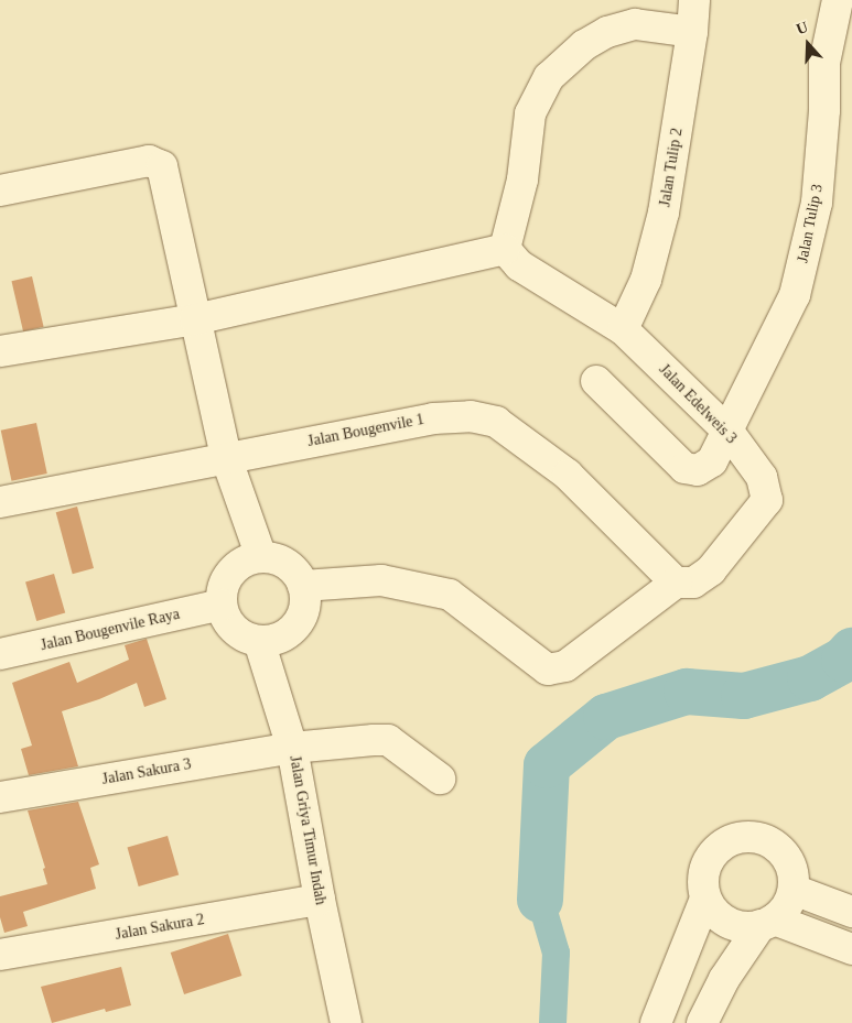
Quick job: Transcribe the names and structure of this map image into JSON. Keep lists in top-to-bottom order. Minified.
{"streets":{"street":["Jalan Tulip 2","Jalan Tulip 3","Jalan Edelweis 3","Jalan Bougenvile 1","Jalan Bougenvile Raya","Jalan Sakura 3","Jalan Griya Timur Indah","Jalan Sakura 2"]},"crossings":[["Jalan Tulip 2","Jalan Edelweis 3"],["Jalan Tulip 3","Jalan Edelweis 3"],["Jalan Edelweis 3","Jalan Bougenvile 1"],["Jalan Bougenvile Raya","Jalan Griya Timur Indah"],["Jalan Sakura 3","Jalan Griya Timur Indah"],["Jalan Griya Timur Indah","Jalan Sakura 2"]],"north":"top"}
